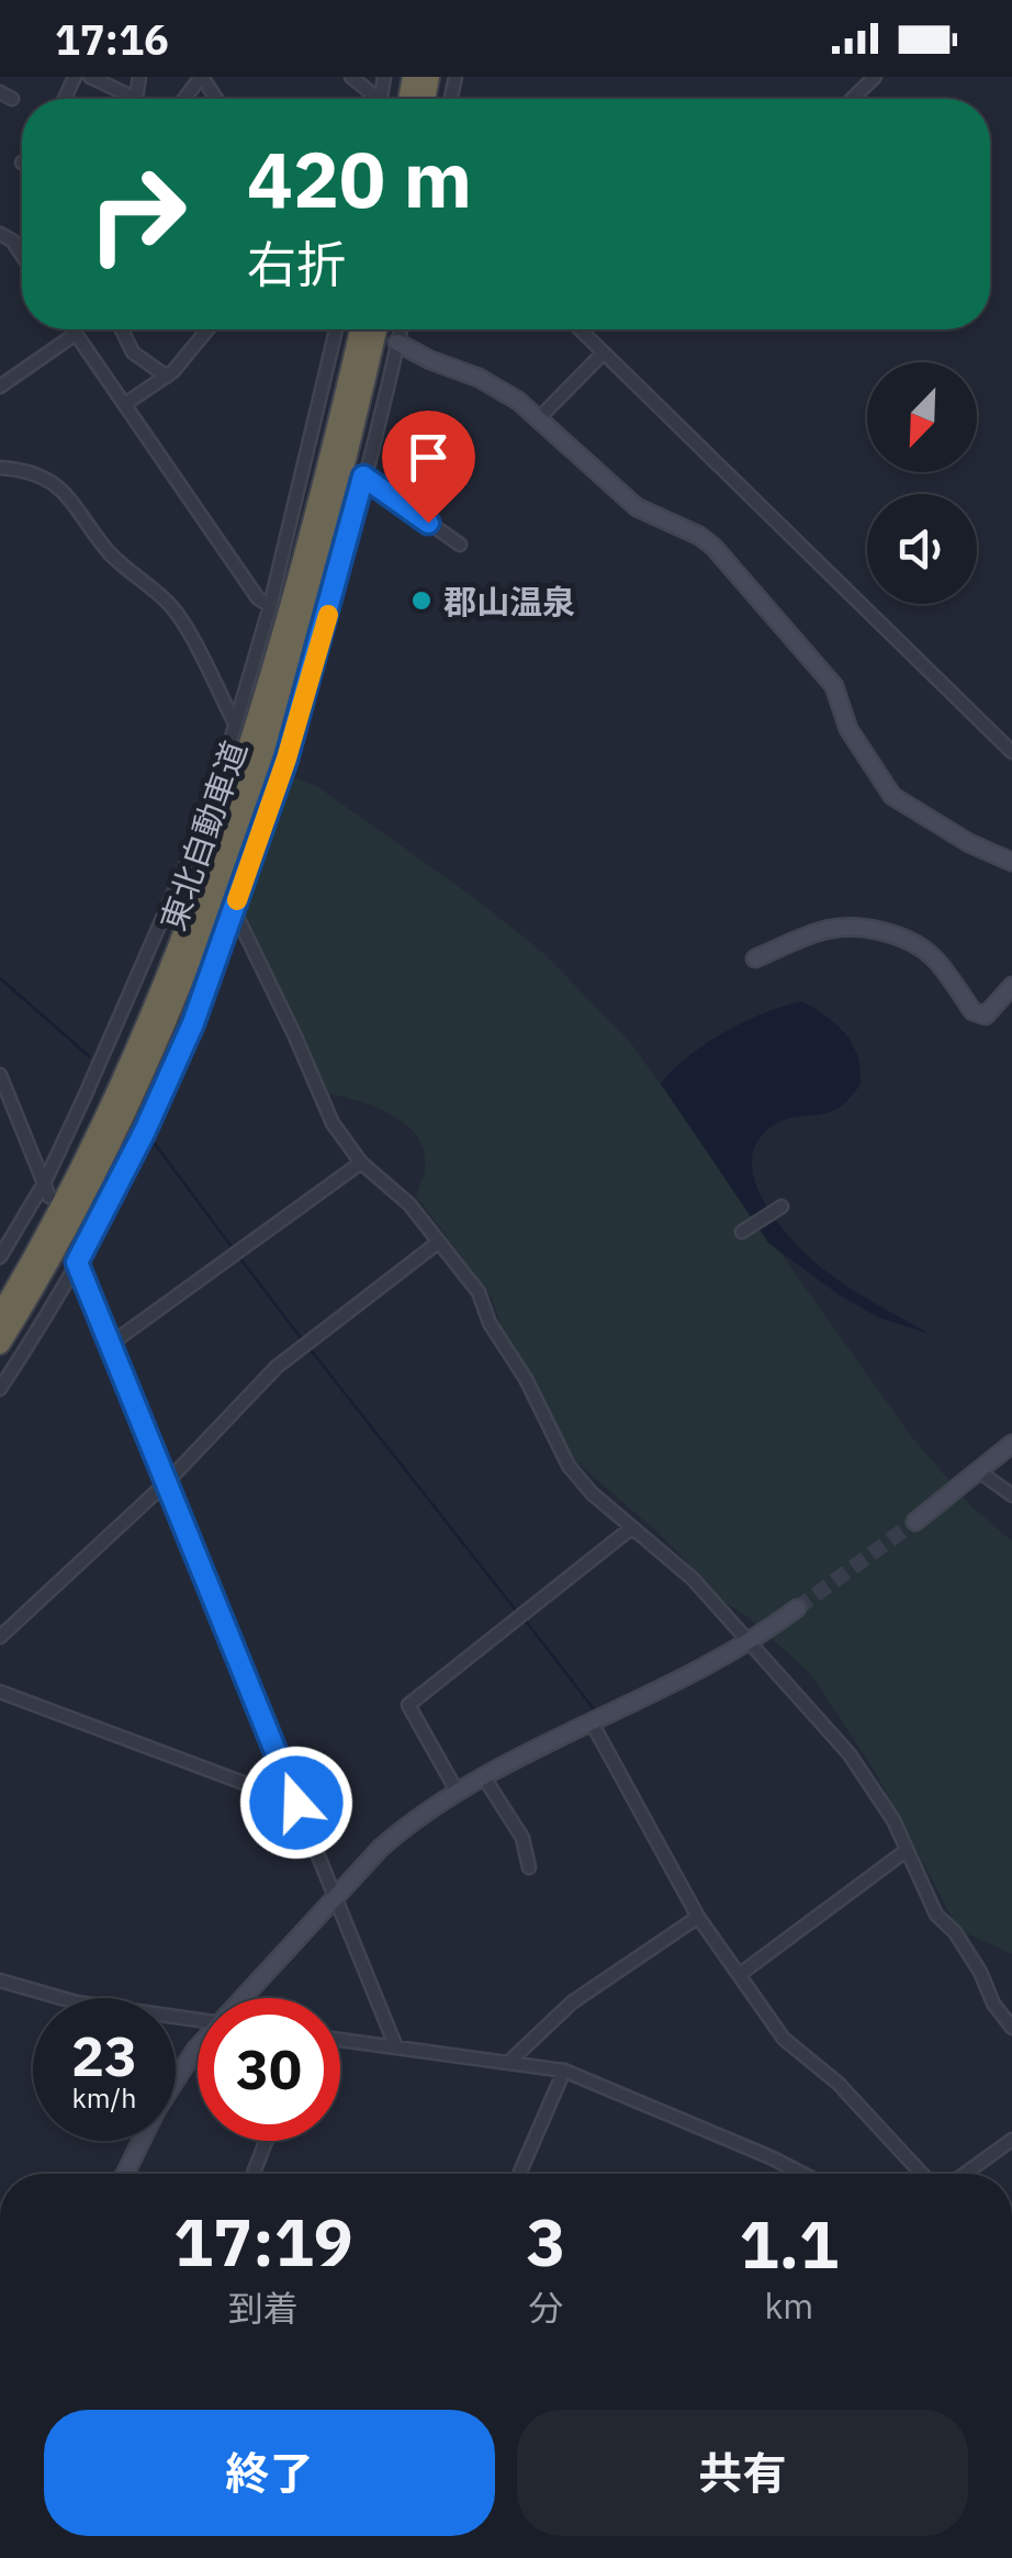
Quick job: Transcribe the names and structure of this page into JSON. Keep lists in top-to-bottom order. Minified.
{"streets":{"highway":["東北自動車道"]},"places":["郡山温泉"],"north":"bottom left","page":{"status":"17:16","turn":["420 m","右折"],"speed":"23 km/h","limit":"30","eta":["17:19","到着","3","分","1.1","km"],"buttons":["終了","共有"]}}
